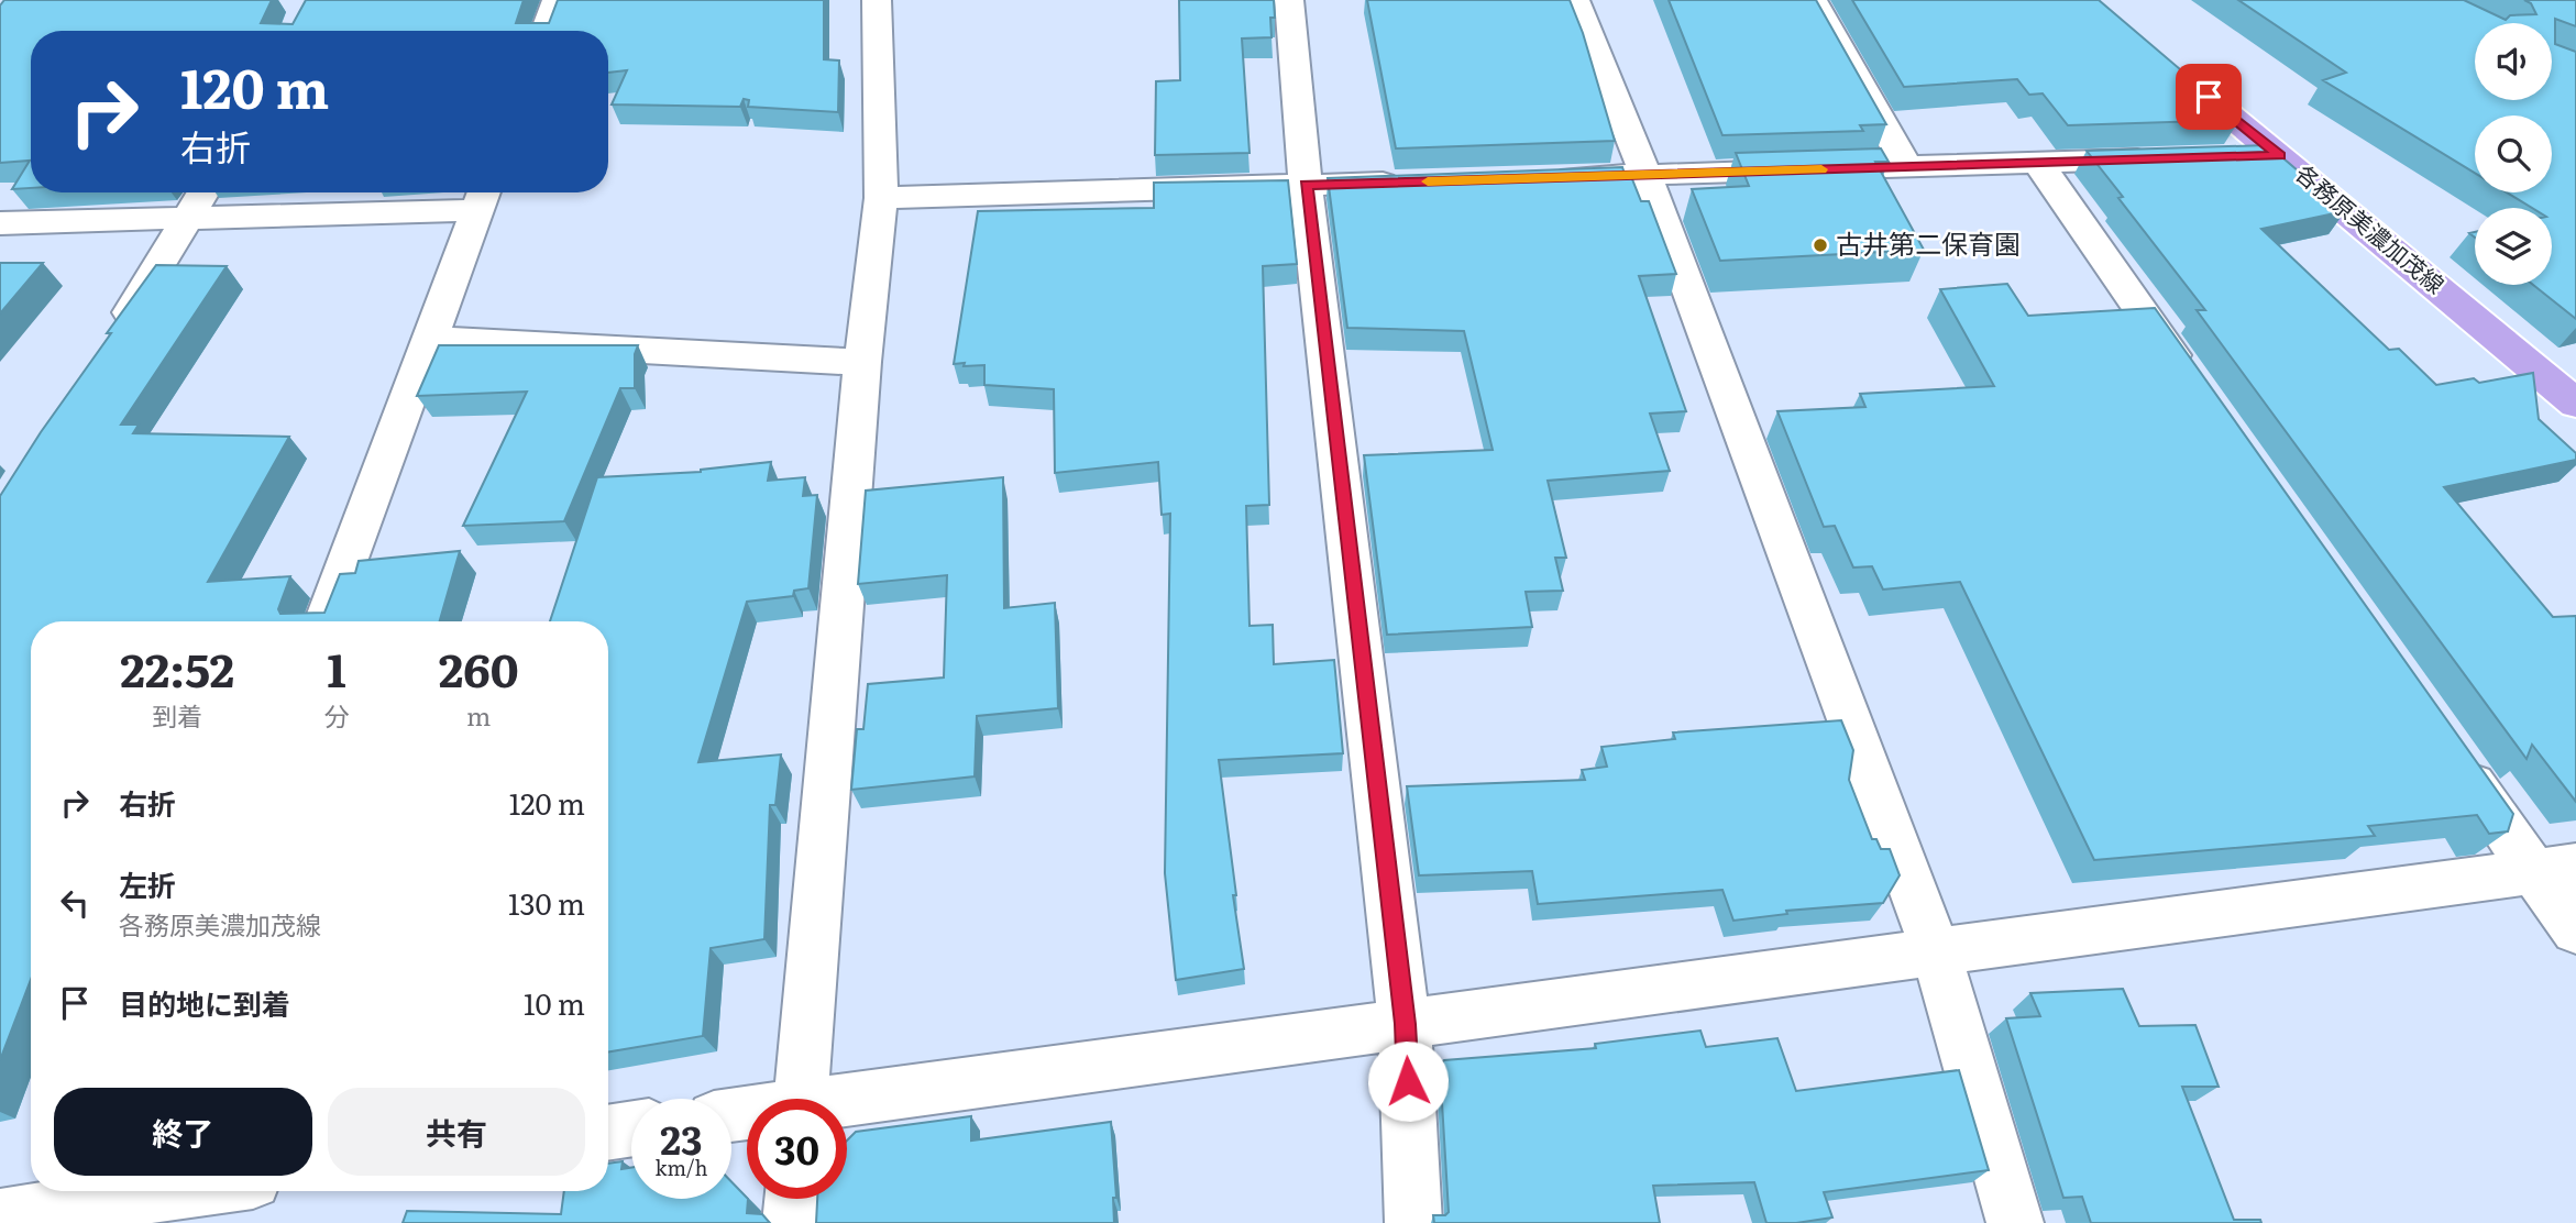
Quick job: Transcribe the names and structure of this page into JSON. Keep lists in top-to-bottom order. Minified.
{"streets":{"main road":["各務原美濃加茂線"]},"places":["古井第二保育園"],"page":{"turn":["120 m","右折"],"eta":["22:52","到着","1","分","260","m"],"list":[{"name":"右折","value":"120 m"},{"name":"左折","note":"各務原美濃加茂線","value":"130 m"},{"name":"目的地に到着","value":"10 m"}],"buttons":["終了","共有"],"speed":"23 km/h","limit":"30"}}
